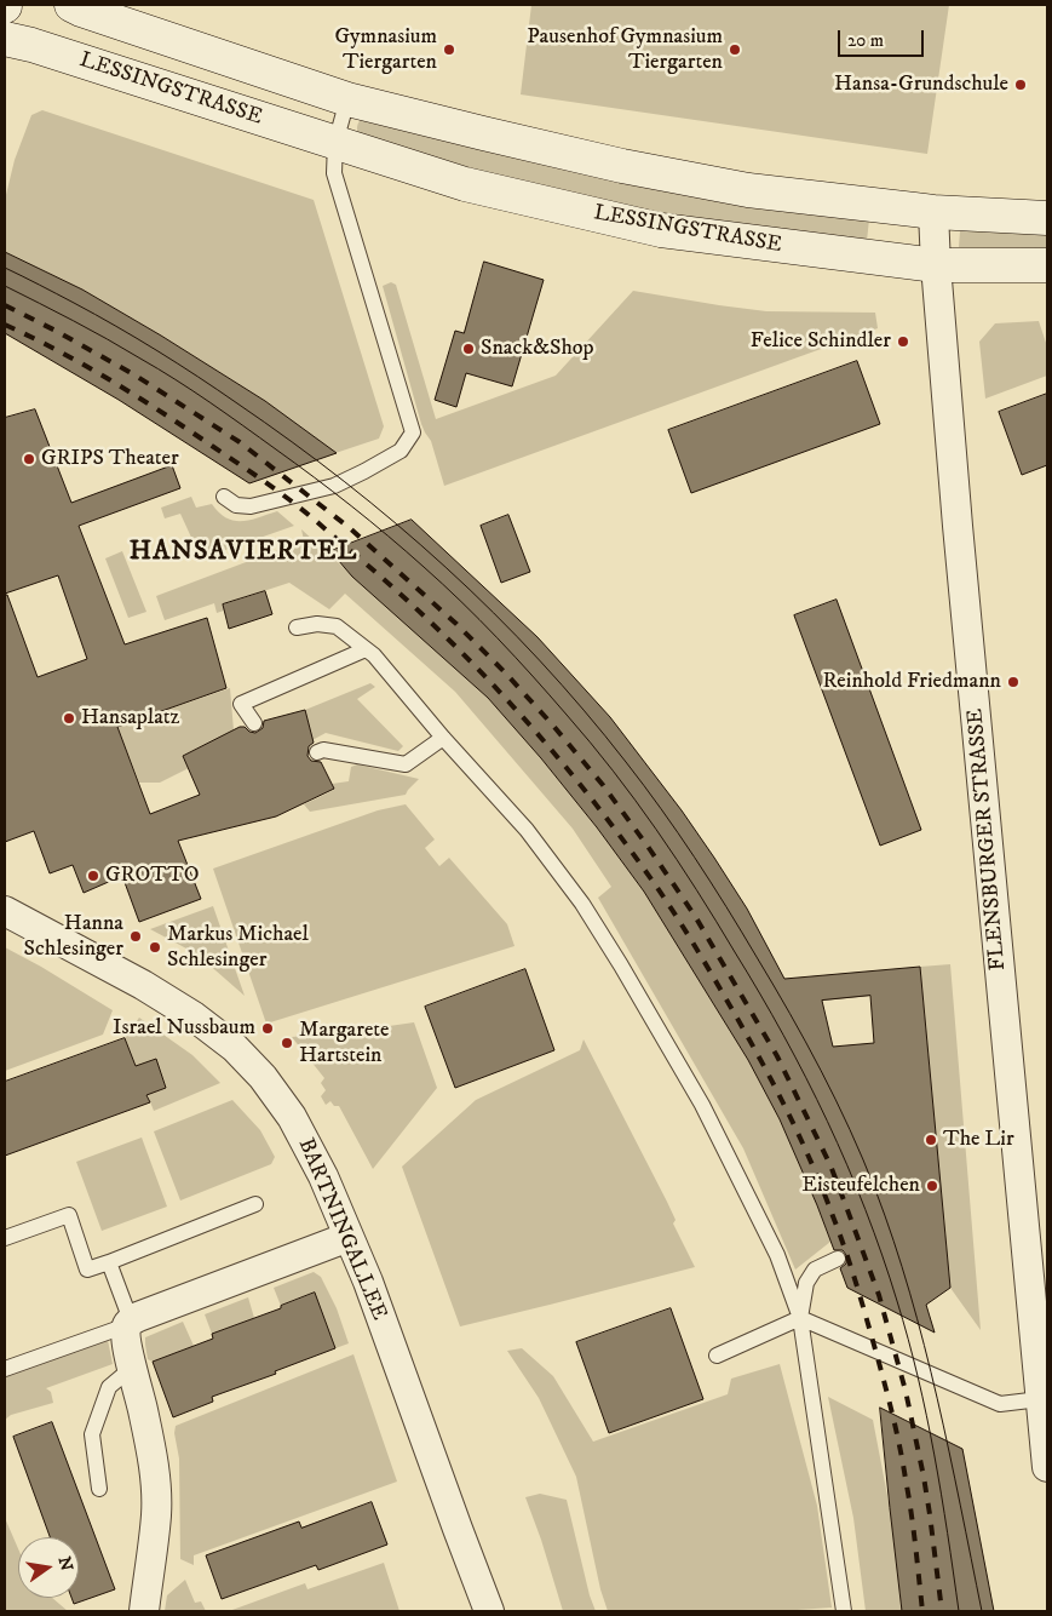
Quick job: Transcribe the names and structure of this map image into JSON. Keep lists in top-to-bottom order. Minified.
{"streets":{"main road":["LESSINGSTRASSE"],"street":["FLENSBURGER STRASSE","BARTNINGALLEE"]},"crossings":[["LESSINGSTRASSE","FLENSBURGER STRASSE"]],"districts":["HANSAVIERTEL"],"places":["Gymnasium Tiergarten","Pausenhof Gymnasium Tiergarten","Hansa-Grundschule","Felice Schindler","Snack&Shop","GRIPS Theater","Reinhold Friedmann","Hansaplatz","GROTTO","Hanna Schlesinger","Markus Michael Schlesinger","Israel Nussbaum","Margarete Hartstein","The Lir","Eisteufelchen"],"scale_bar":"20 m","north":"right"}
